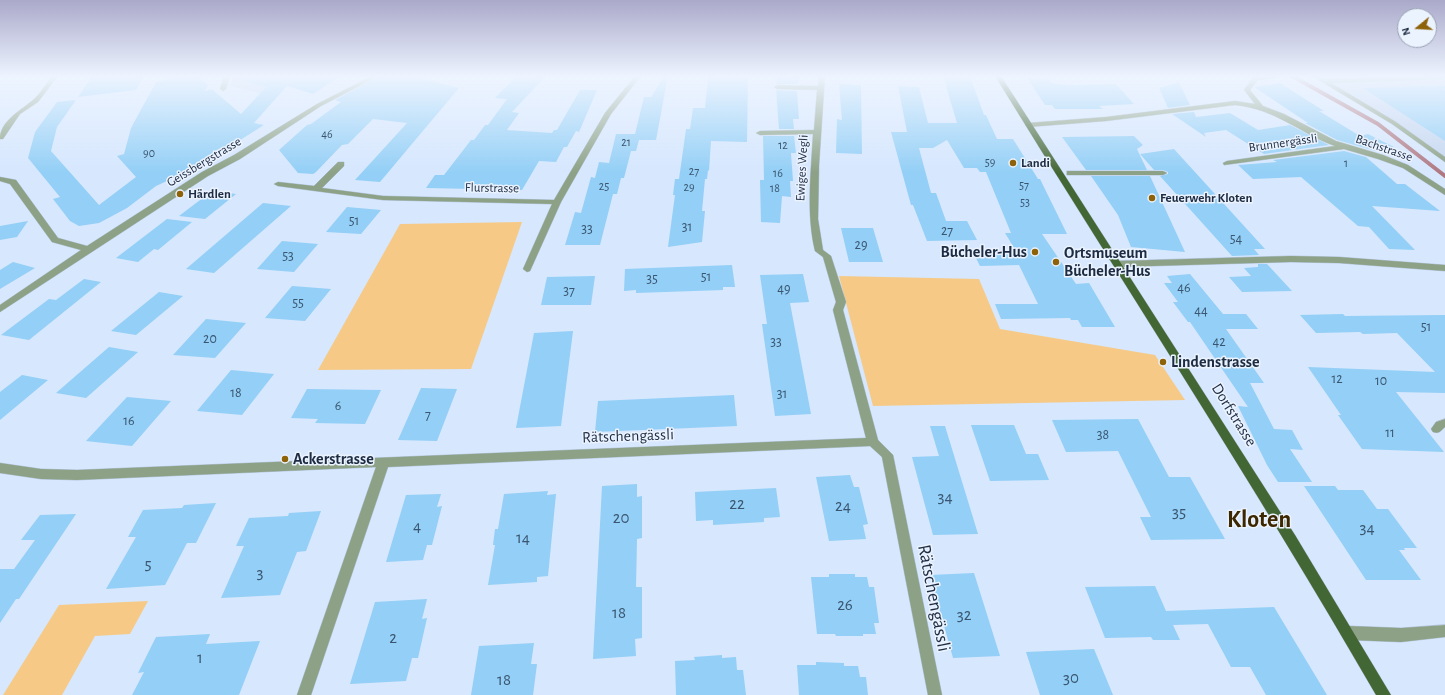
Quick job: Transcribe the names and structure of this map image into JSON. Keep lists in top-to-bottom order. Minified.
{"streets":{"main road":["Dorfstrasse"],"street":["Brunnergässli","Bachstrasse","Geissbergstrasse","Ewiges Wegli","Flurstrasse","Rätschengässli"]},"crossings":[["Brunnergässli","Bachstrasse"],["Ewiges Wegli","Rätschengässli"]],"districts":["Kloten"],"places":["Landi","Härdlen","Feuerwehr Kloten","Bücheler-Hus","Ortsmuseum Bücheler-Hus","Lindenstrasse","Ackerstrasse"],"house_numbers":["46","21","12","90","59","1","27","16","57","25","29","18","53","51","31","33","27","54","29","53","51","35","46","49","37","55","44","51","20","33","42","12","10","18","31","6","7","16","11","38","34","22","24","35","20","4","34","14","5","3","26","18","32","2","1","30","18"],"north":"left"}
